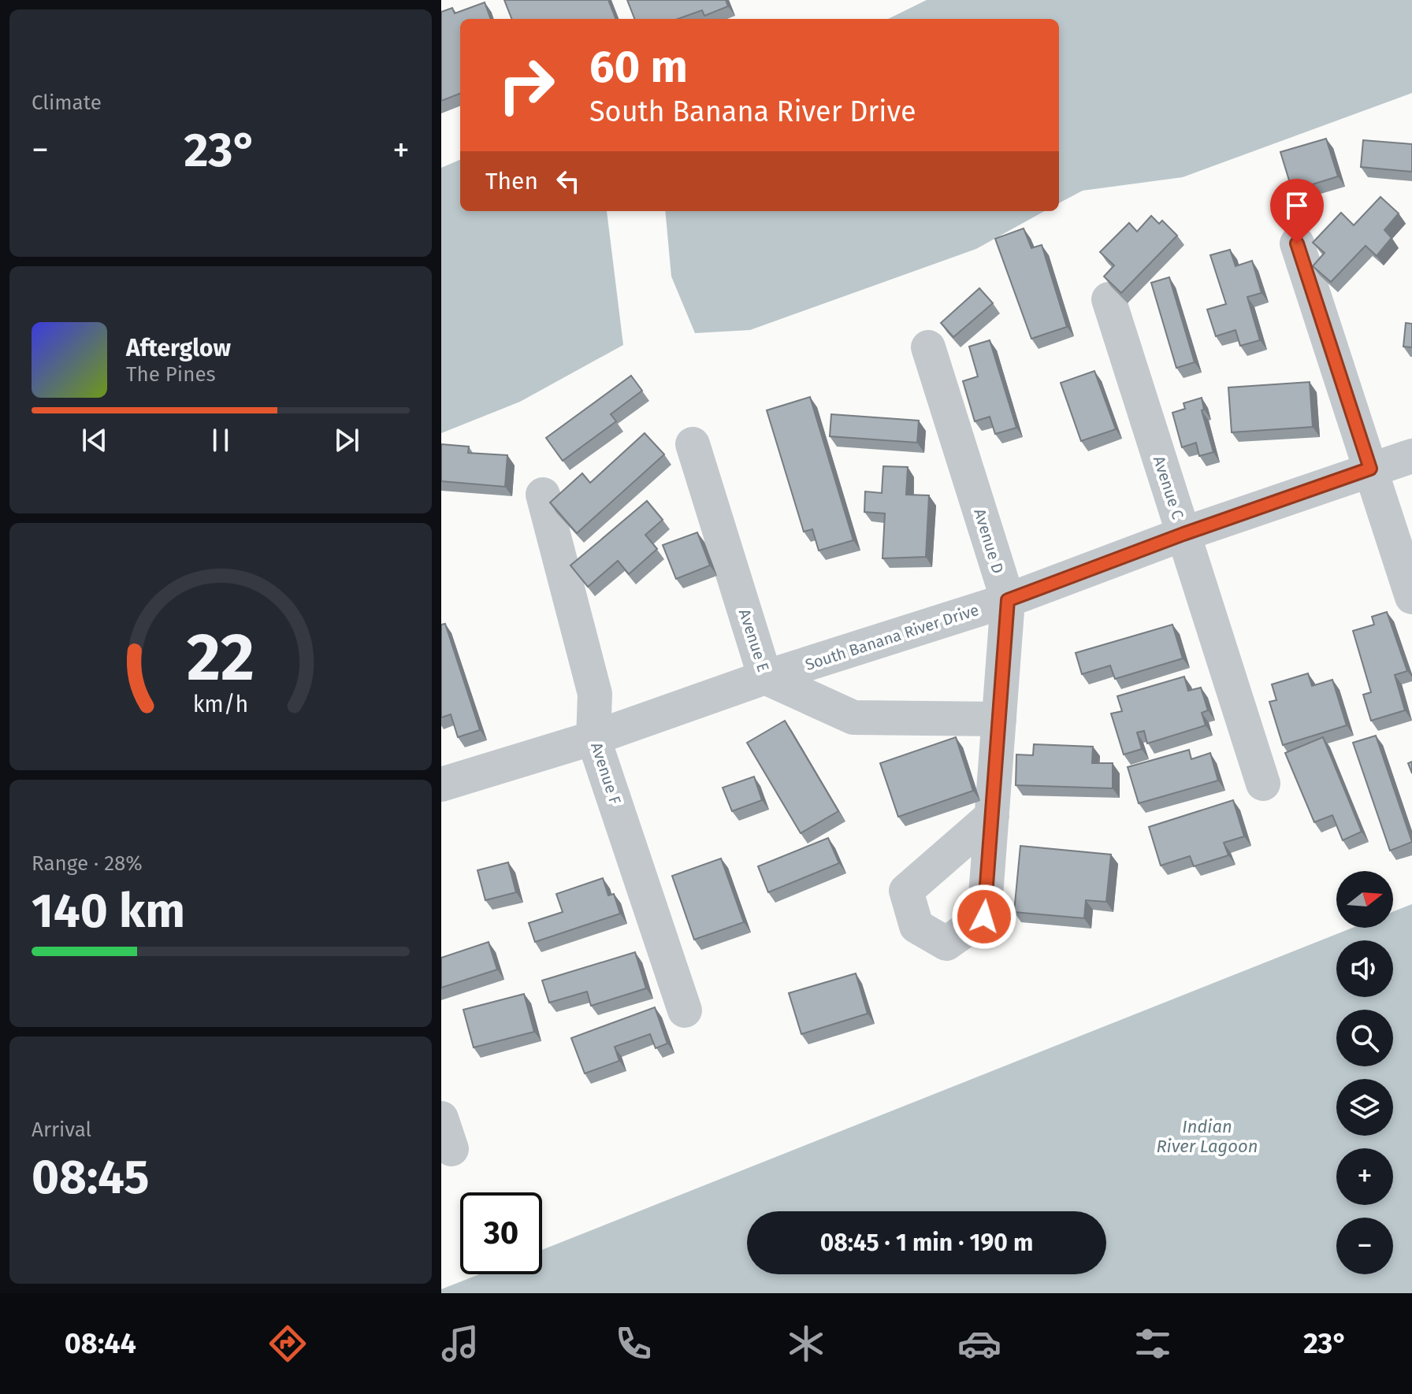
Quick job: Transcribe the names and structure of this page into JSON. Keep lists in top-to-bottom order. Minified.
{"streets":{"street":["Avenue C","Avenue D","South Banana River Drive","Avenue E","Avenue F"]},"crossings":[["Avenue C","South Banana River Drive"],["Avenue D","South Banana River Drive"],["Avenue D","Avenue E"],["South Banana River Drive","Avenue E"],["South Banana River Drive","Avenue F"]],"water":["Indian River Lagoon"],"north":"right","page":{"tile":["Climate",["Range · 28%","140 km"],["Arrival","08:45"]],"turn":["60 m","South Banana River Drive"],"heat":["−","23°","+"],"then":"Then","song":["Afterglow","The Pines"],"map_buttons":["+","−"],"limit":"30","trip":"08:45 · 1 min · 190 m","tabs":["08:44","23°"],"gauge":["22","km/h"]}}
